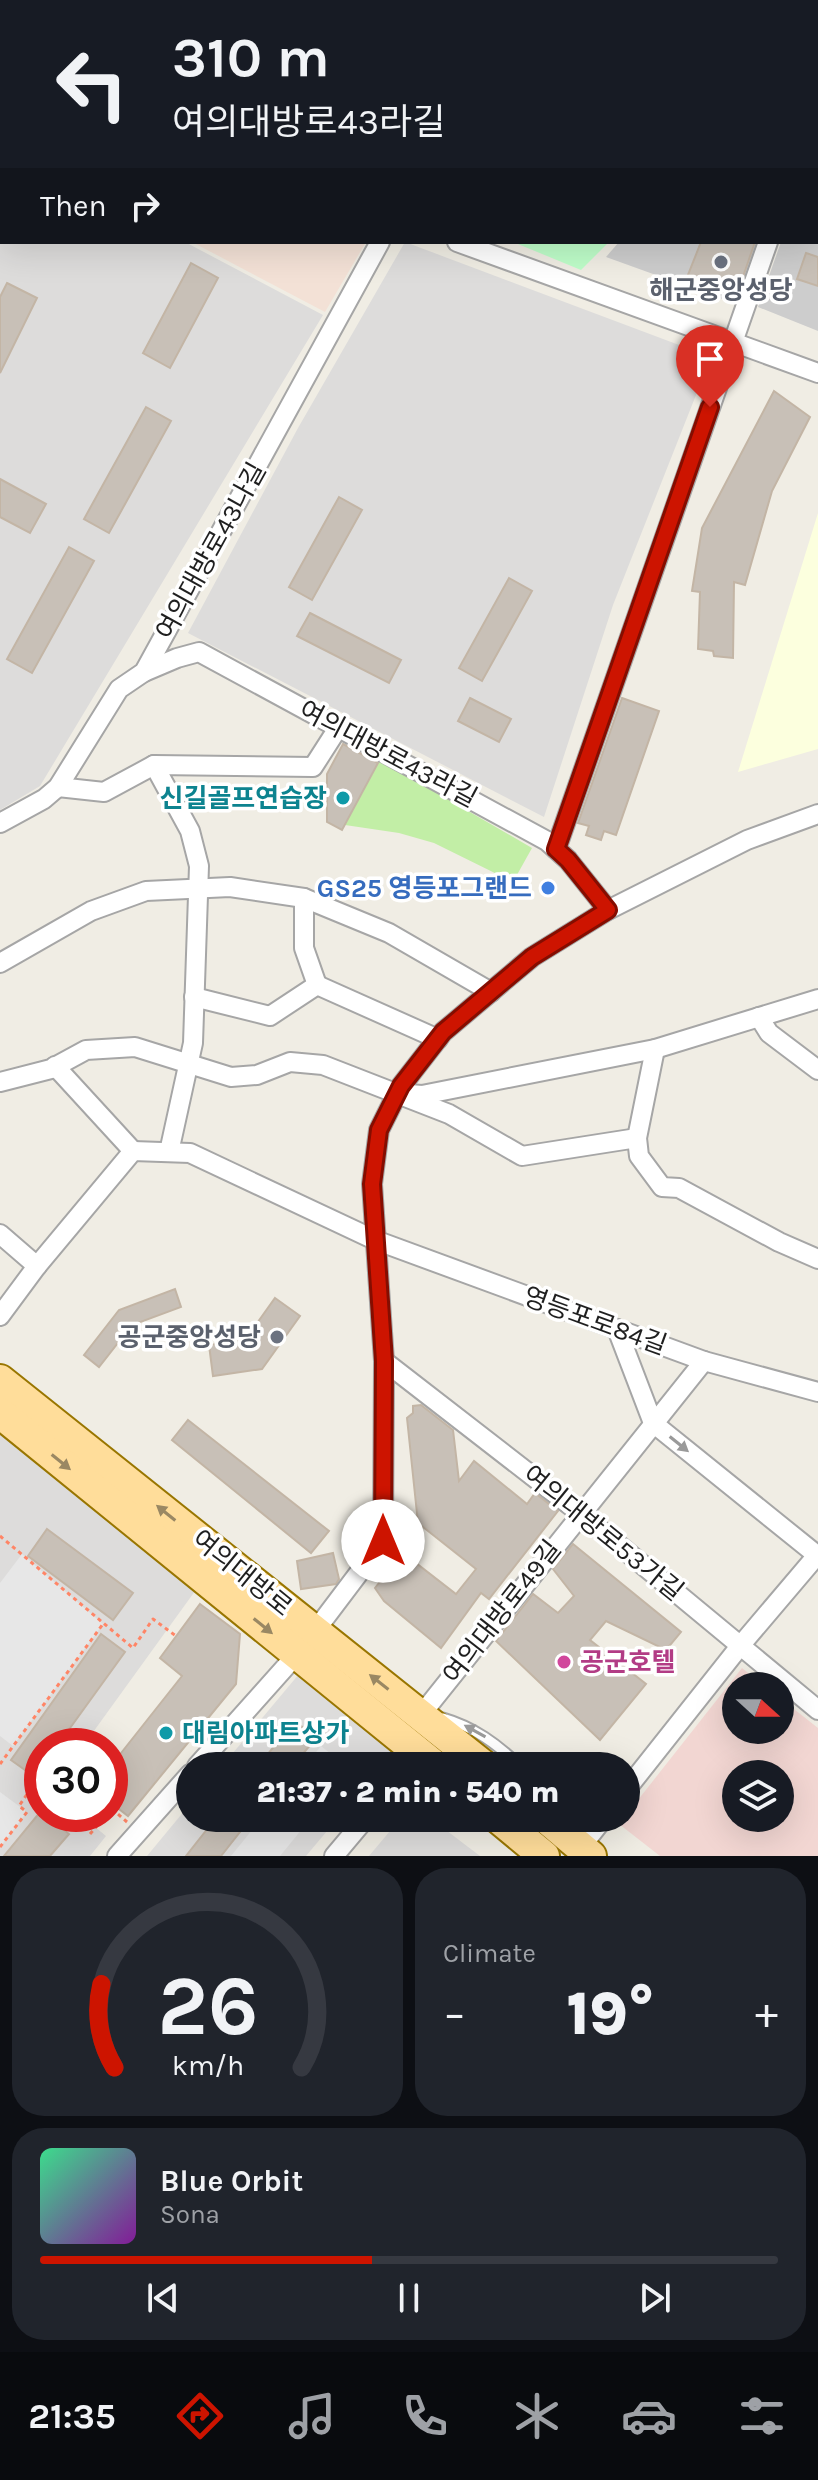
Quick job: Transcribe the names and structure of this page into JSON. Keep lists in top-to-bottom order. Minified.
{"streets":{"main road":["여의대방로"],"street":["여의대방로43나길","여의대방로43라길","영등포로84길","여의대방로53가길","여의대방로49길"]},"crossings":[["여의대방로43나길","여의대방로43라길"],["영등포로84길","여의대방로49길"],["여의대방로53가길","여의대방로49길"],["여의대방로","여의대방로49길"]],"places":["해군중앙성당","신길골프연습장","GS25 영등포그랜드","공군중앙성당","공군호텔","대림아파트상가"],"north":"right","page":{"turn":["310 m","여의대방로43라길"],"then":"Then","limit":"30","trip":"21:37 · 2 min · 540 m","tile":"Climate","heat":["−","19°","+"],"song":["Blue Orbit","Sona"],"tabs":"21:35","gauge":["26","km/h"]}}
